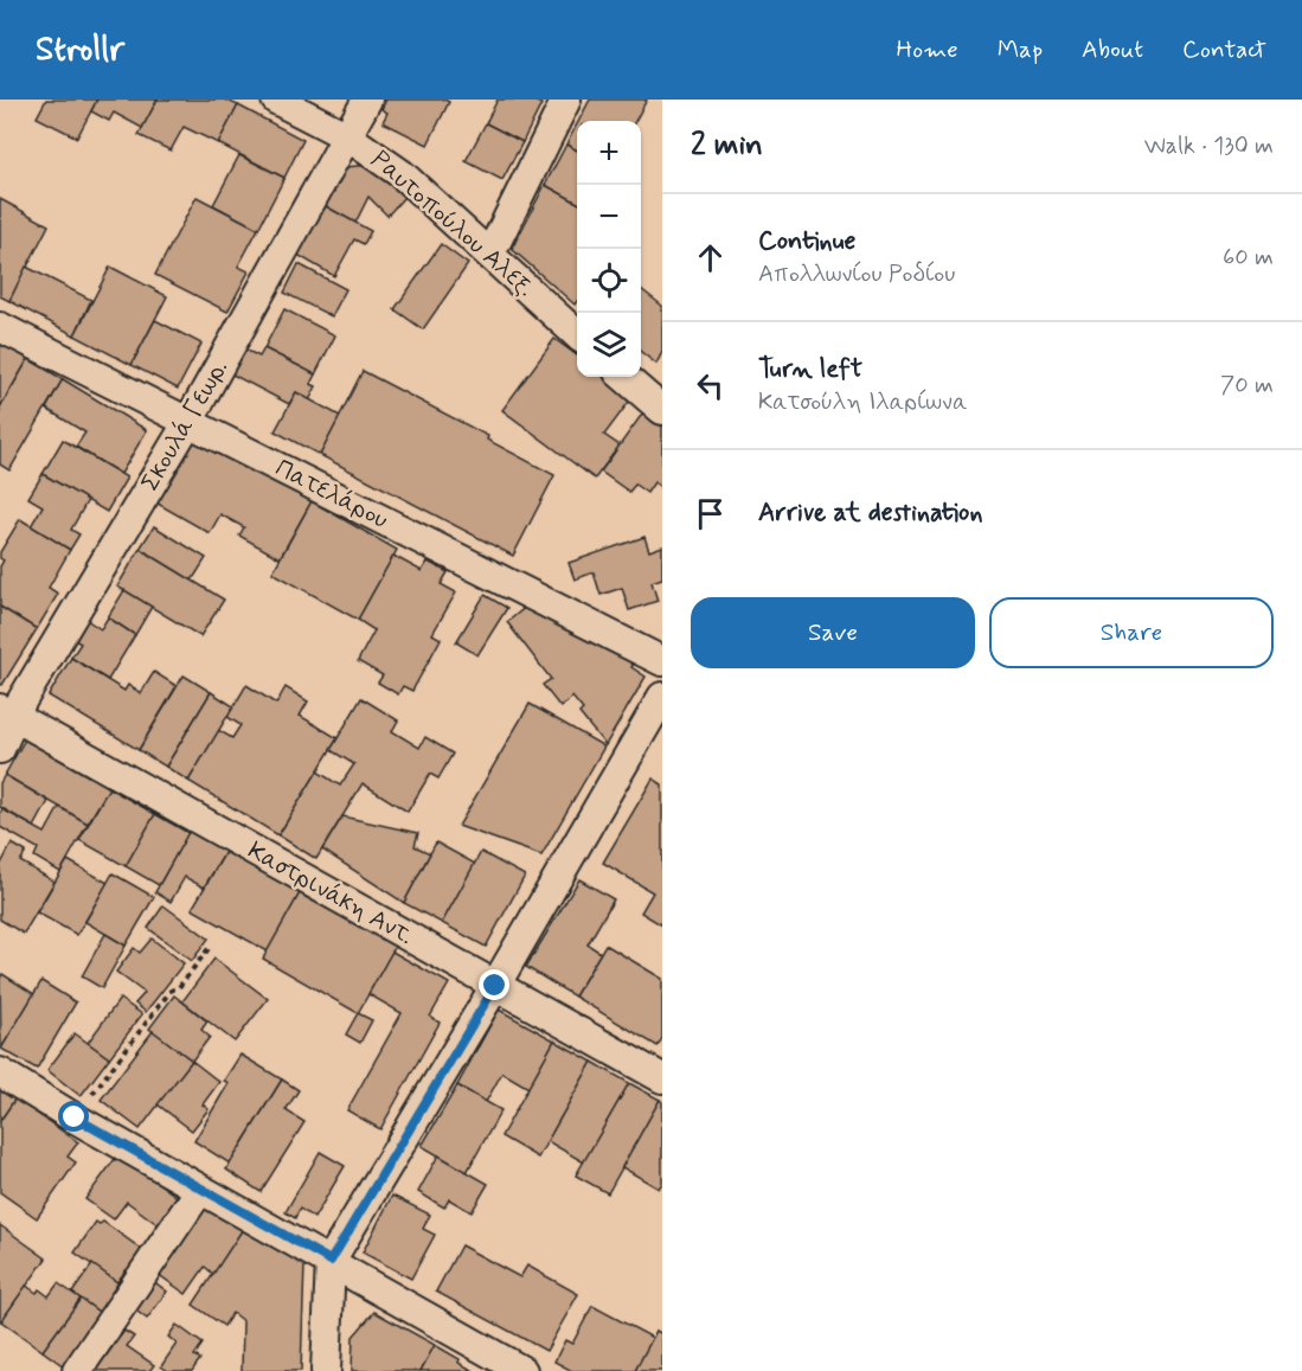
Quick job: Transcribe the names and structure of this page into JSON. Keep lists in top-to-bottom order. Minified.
{"streets":{"street":["Ραυτοπούλου Αλεξ.","Σκουλά Γεωρ.","Πατελάρου","Καστρινάκη Αντ."]},"crossings":[["Ραυτοπούλου Αλεξ.","Σκουλά Γεωρ."],["Σκουλά Γεωρ.","Πατελάρου"],["Σκουλά Γεωρ.","Καστρινάκη Αντ."]],"page":{"header":"Strollr","nav":["Home","Map","About","Contact"],"heading":["2 min","Walk · 130 m"],"map_buttons":["+","−"],"list":[["Continue","Απολλωνίου Ροδίου","60 m"],["Turn left","Κατσούλη Ιλαρίωνα","70 m"],"Arrive at destination"],"buttons":["Save","Share"]}}
